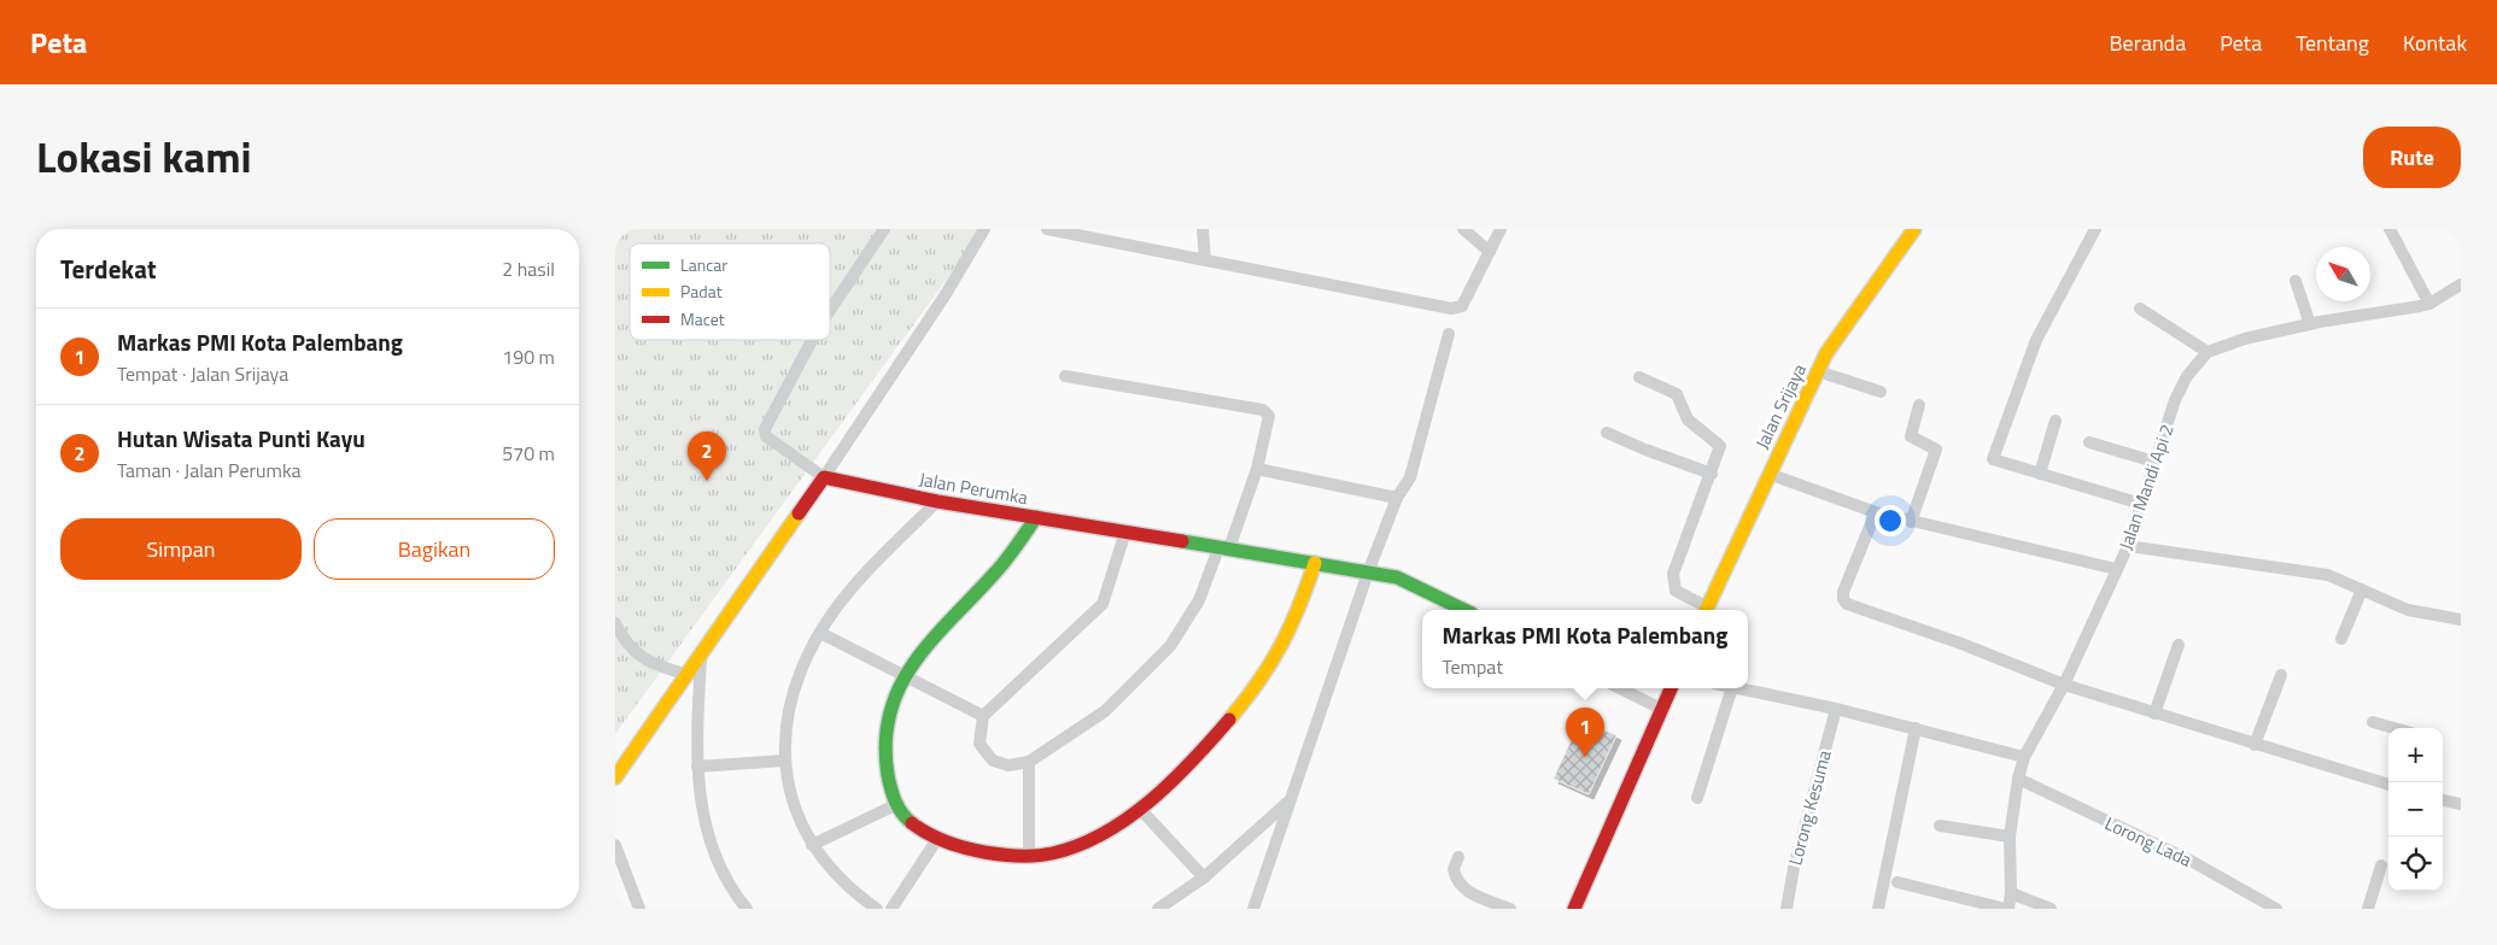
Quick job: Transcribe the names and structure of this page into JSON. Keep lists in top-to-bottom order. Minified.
{"streets":{"street":["Jalan Srijaya","Jalan Mandi Api 2","Jalan Perumka","Lorong Kesuma","Lorong Lada"]},"crossings":[["Jalan Mandi Api 2","Lorong Lada"]],"legend":["Lancar","Padat","Macet"],"north":"top left","page":{"header":"Peta","nav":["Beranda","Peta","Tentang","Kontak"],"title":"Lokasi kami","buttons":["Rute",["Simpan","Bagikan"]],"heading":["Terdekat","2 hasil"],"list":[{"mark":"1","name":"Markas PMI Kota Palembang","note":"Tempat · Jalan Srijaya","value":"190 m"},{"mark":"2","name":"Hutan Wisata Punti Kayu","note":"Taman · Jalan Perumka","value":"570 m"}],"pins":["2","1"],"popup":["Markas PMI Kota Palembang","Tempat"],"map_buttons":["+","−"]}}
